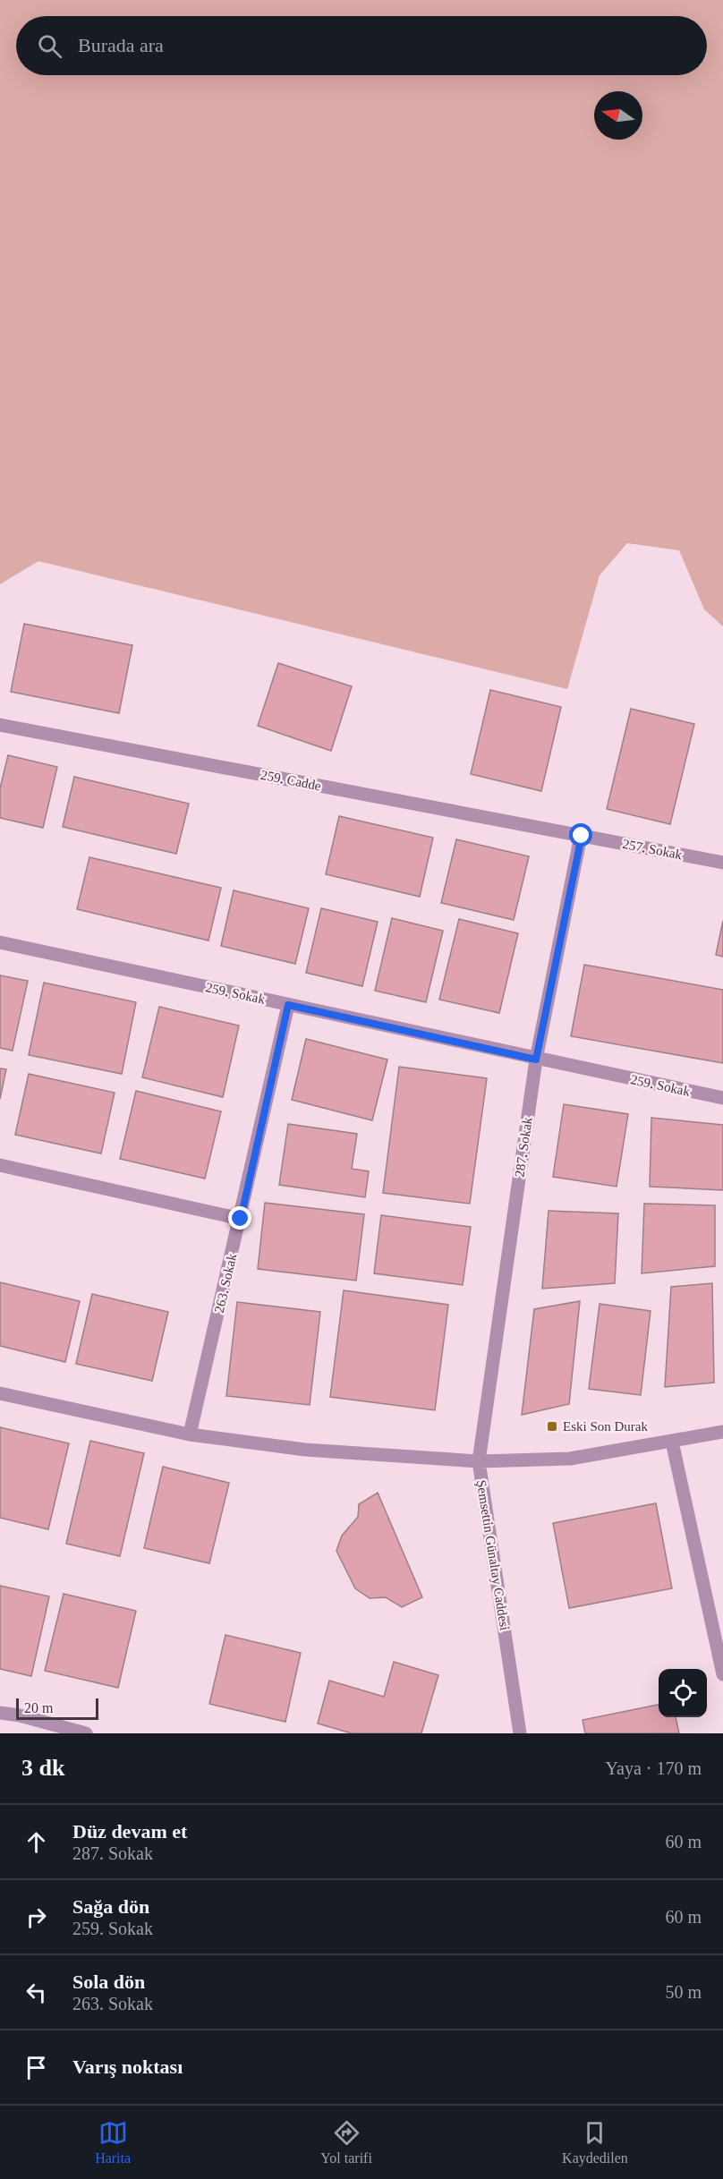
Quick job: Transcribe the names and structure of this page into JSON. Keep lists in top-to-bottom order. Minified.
{"streets":{"street":["259. Cadde","257. Sokak","259. Sokak","287. Sokak","263. Sokak","Şemsettin Günaltay Caddesi"]},"crossings":[["259. Cadde","257. Sokak"],["259. Cadde","287. Sokak"],["257. Sokak","287. Sokak"],["259. Sokak","287. Sokak"],["259. Sokak","263. Sokak"],["287. Sokak","Şemsettin Günaltay Caddesi"]],"places":{"transit":["Eski Son Durak"]},"scale_bar":"20 m","north":"left","page":{"search":"Burada ara","scale":"20 m","heading":["3 dk","Yaya · 170 m"],"list":[["Düz devam et","287. Sokak","60 m"],["Sağa dön","259. Sokak","60 m"],["Sola dön","263. Sokak","50 m"],"Varış noktası"],"nav":["Harita","Yol tarifi","Kaydedilen"]}}
